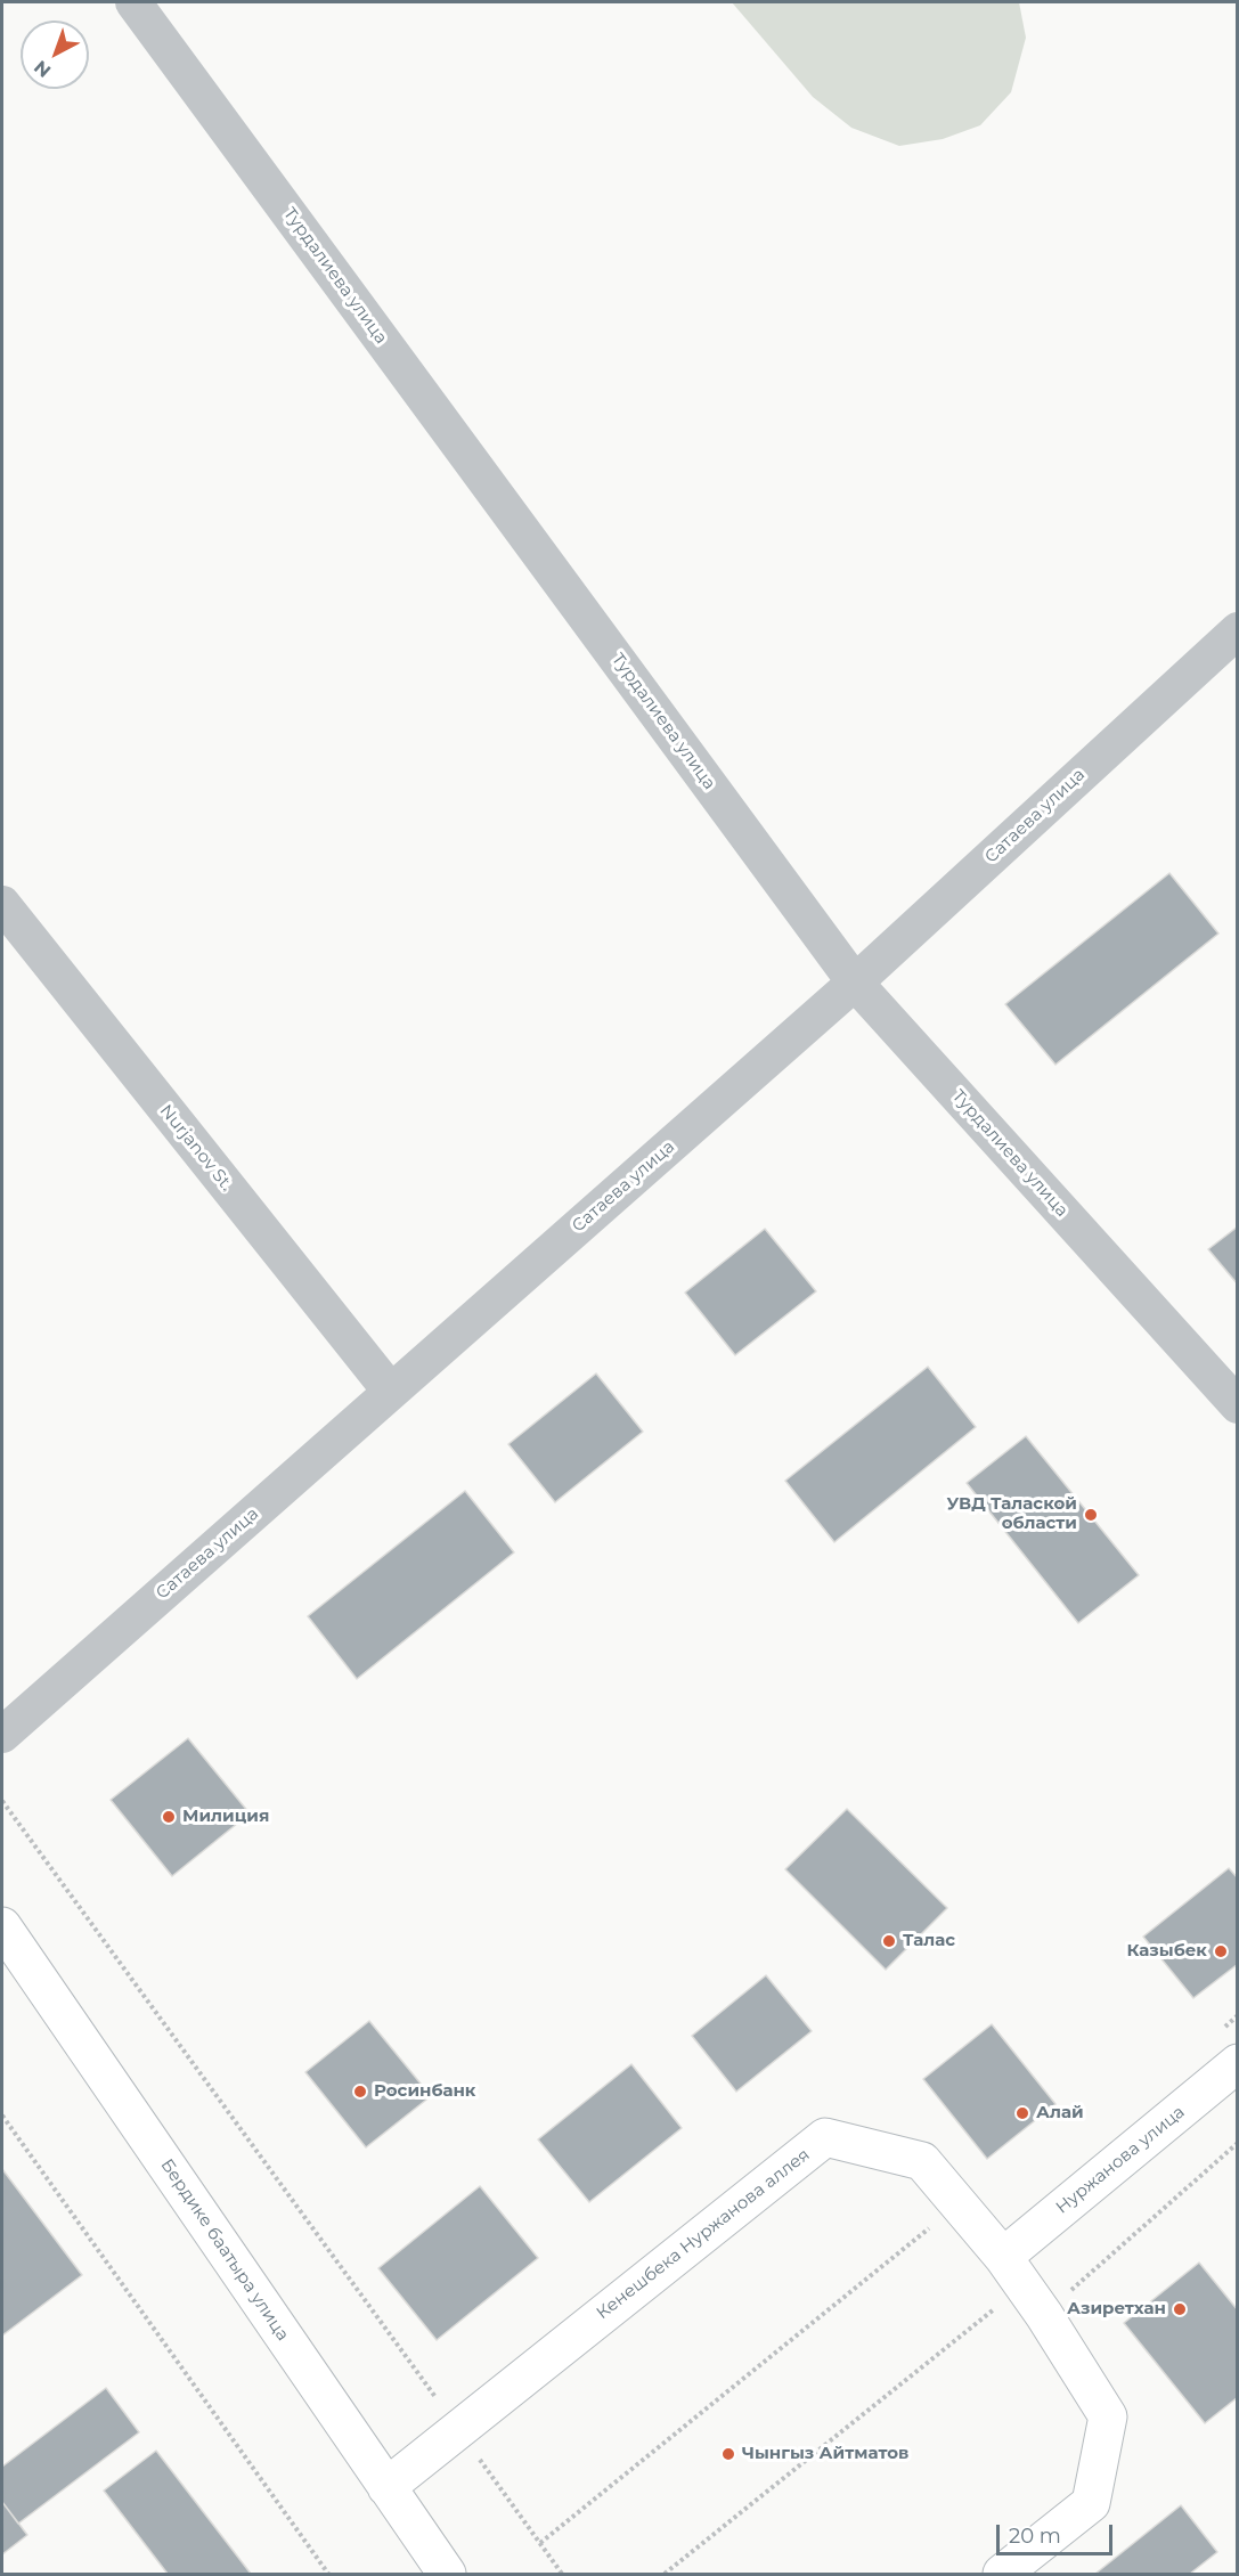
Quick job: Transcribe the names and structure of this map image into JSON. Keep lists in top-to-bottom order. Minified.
{"streets":{"street":["Турдалиева улица","Сатаева улица","Nurjanov St.","Нуржанова улица","Кенешбека Нуржанова аллея","Бердике баатыра улица"]},"crossings":[["Турдалиева улица","Сатаева улица"],["Сатаева улица","Nurjanov St."],["Нуржанова улица","Кенешбека Нуржанова аллея"],["Кенешбека Нуржанова аллея","Бердике баатыра улица"]],"places":["УВД Талаской области","Милиция","Талас","Казыбек","Росинбанк","Алай","Азиретхан","Чынгыз Айтматов"],"scale_bar":"20 m","north":"bottom left"}
